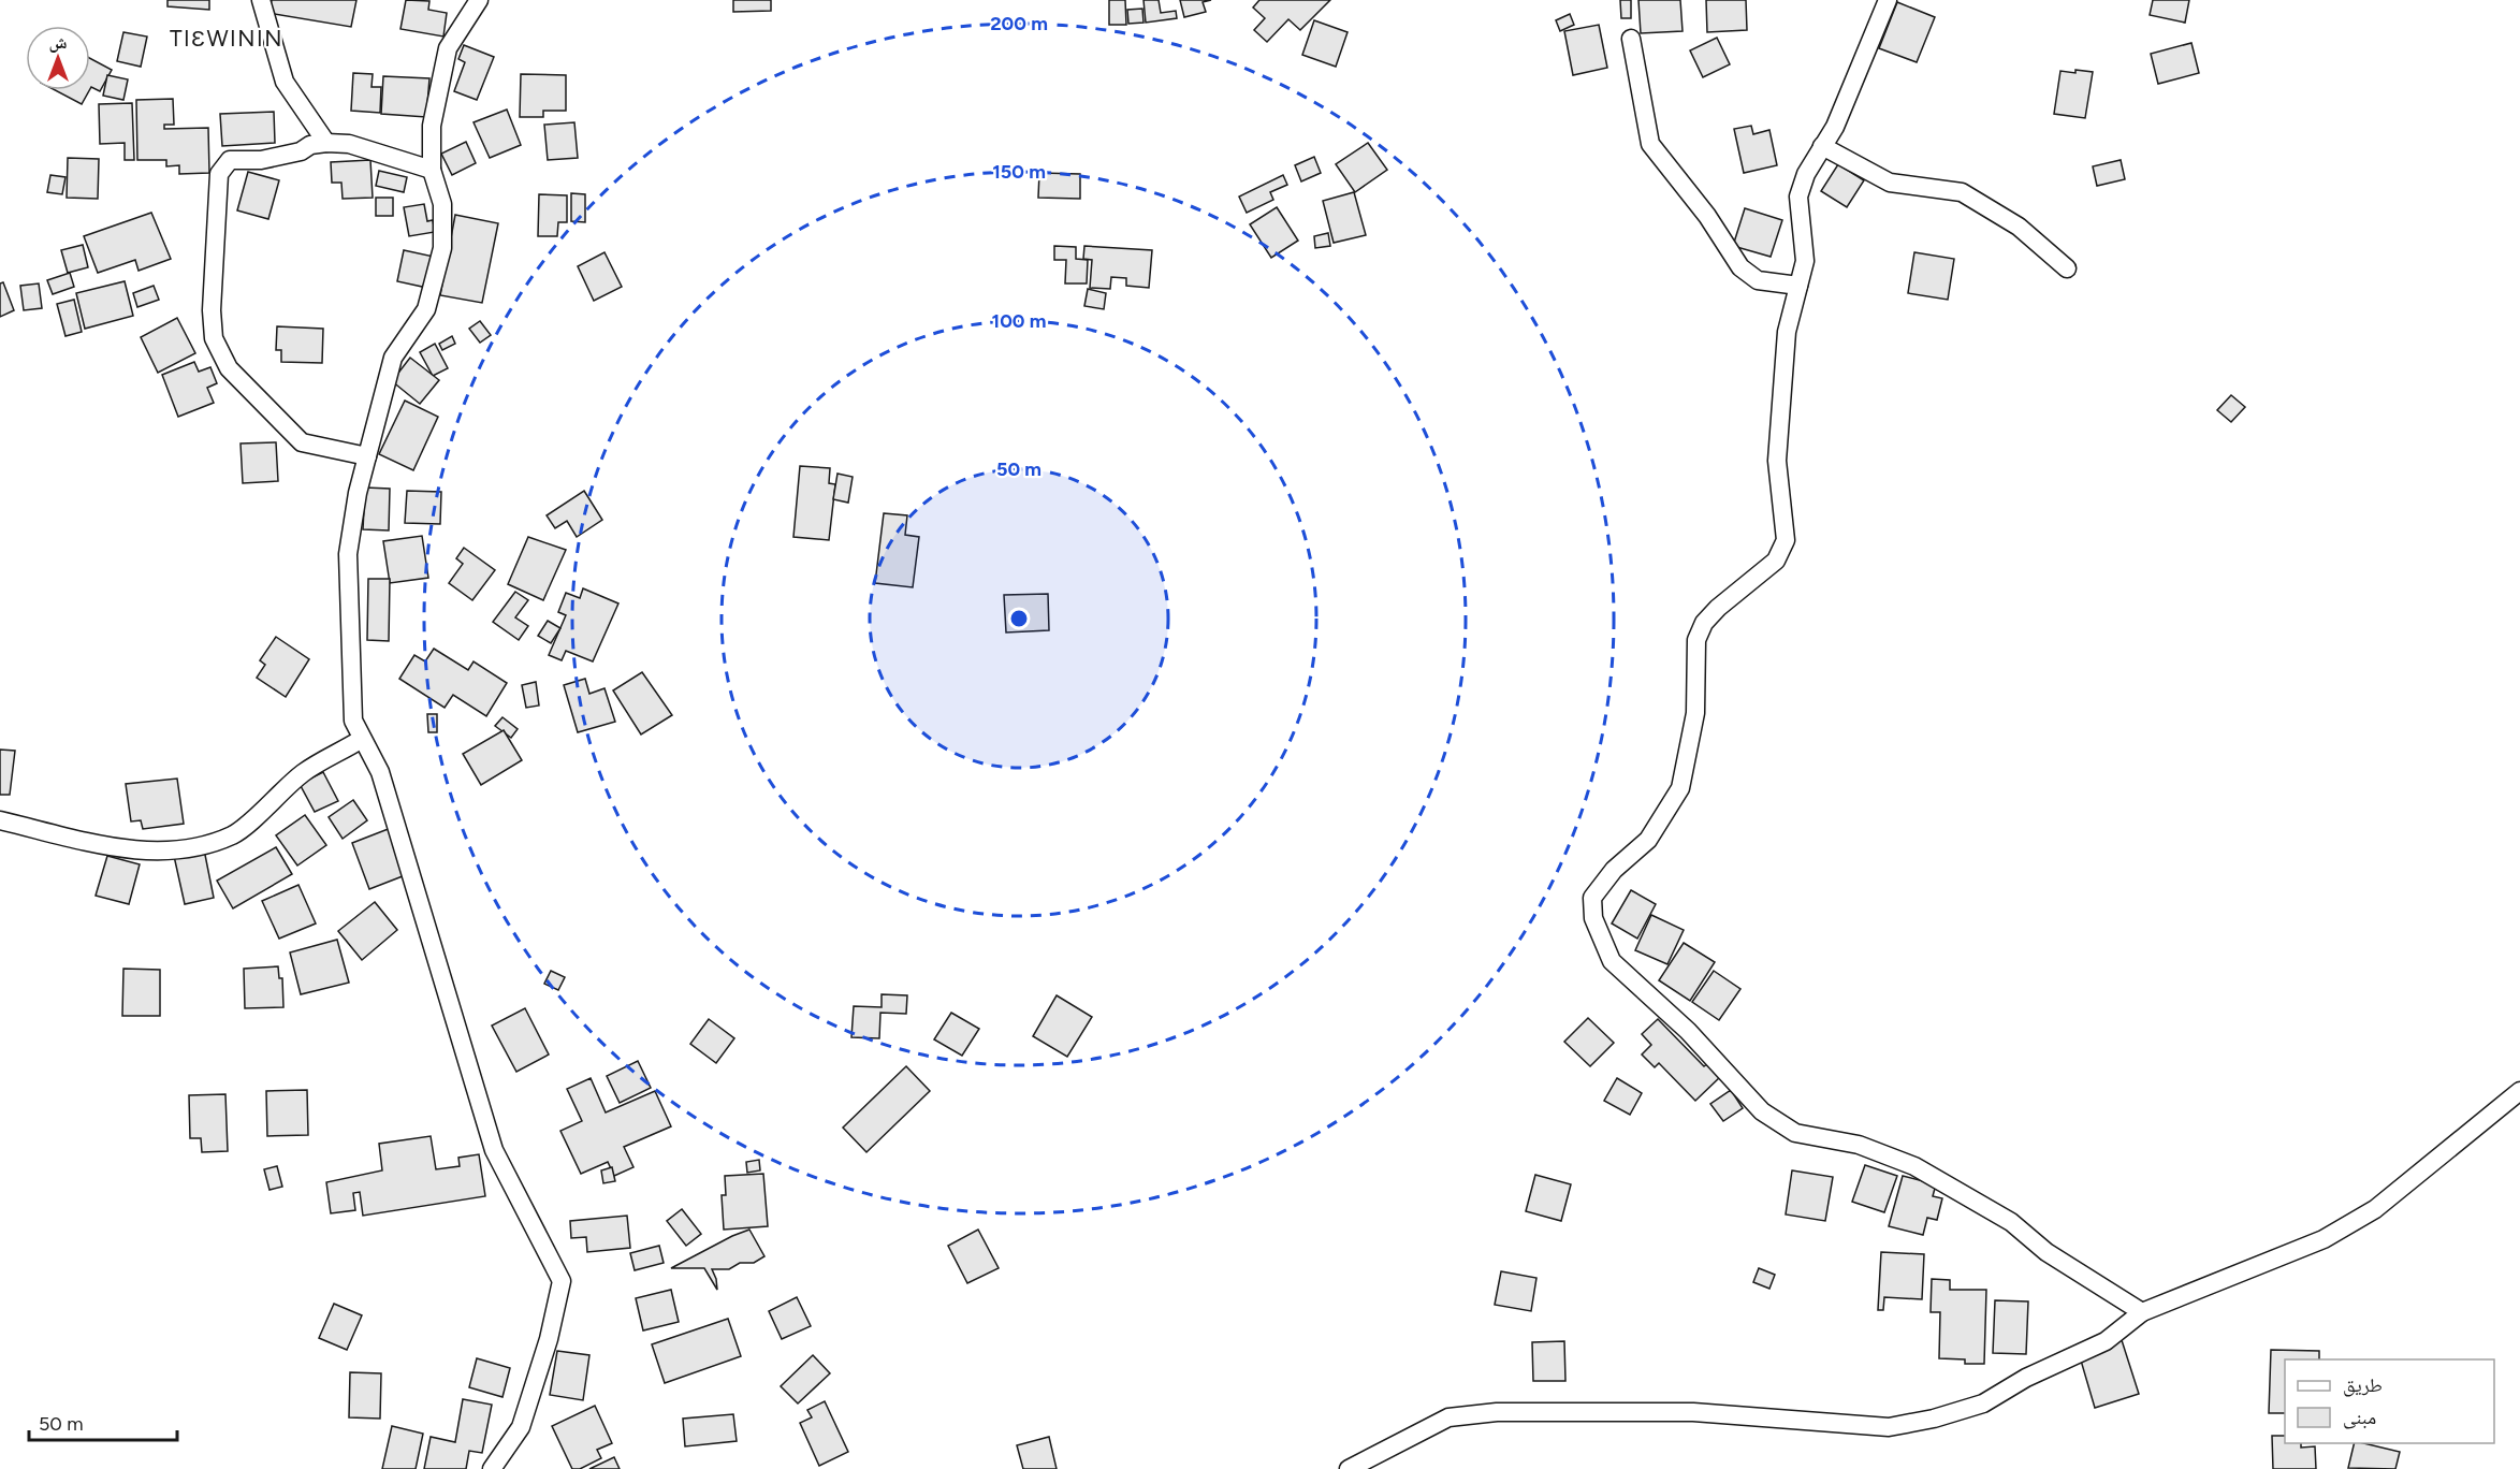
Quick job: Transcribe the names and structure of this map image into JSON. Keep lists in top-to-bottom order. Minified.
{"districts":["TIƐWININ"],"legend":["طريق","مبنى"],"scale_bar":"50 m","north":"top","rings":["200 m","150 m","100 m","50 m"]}
